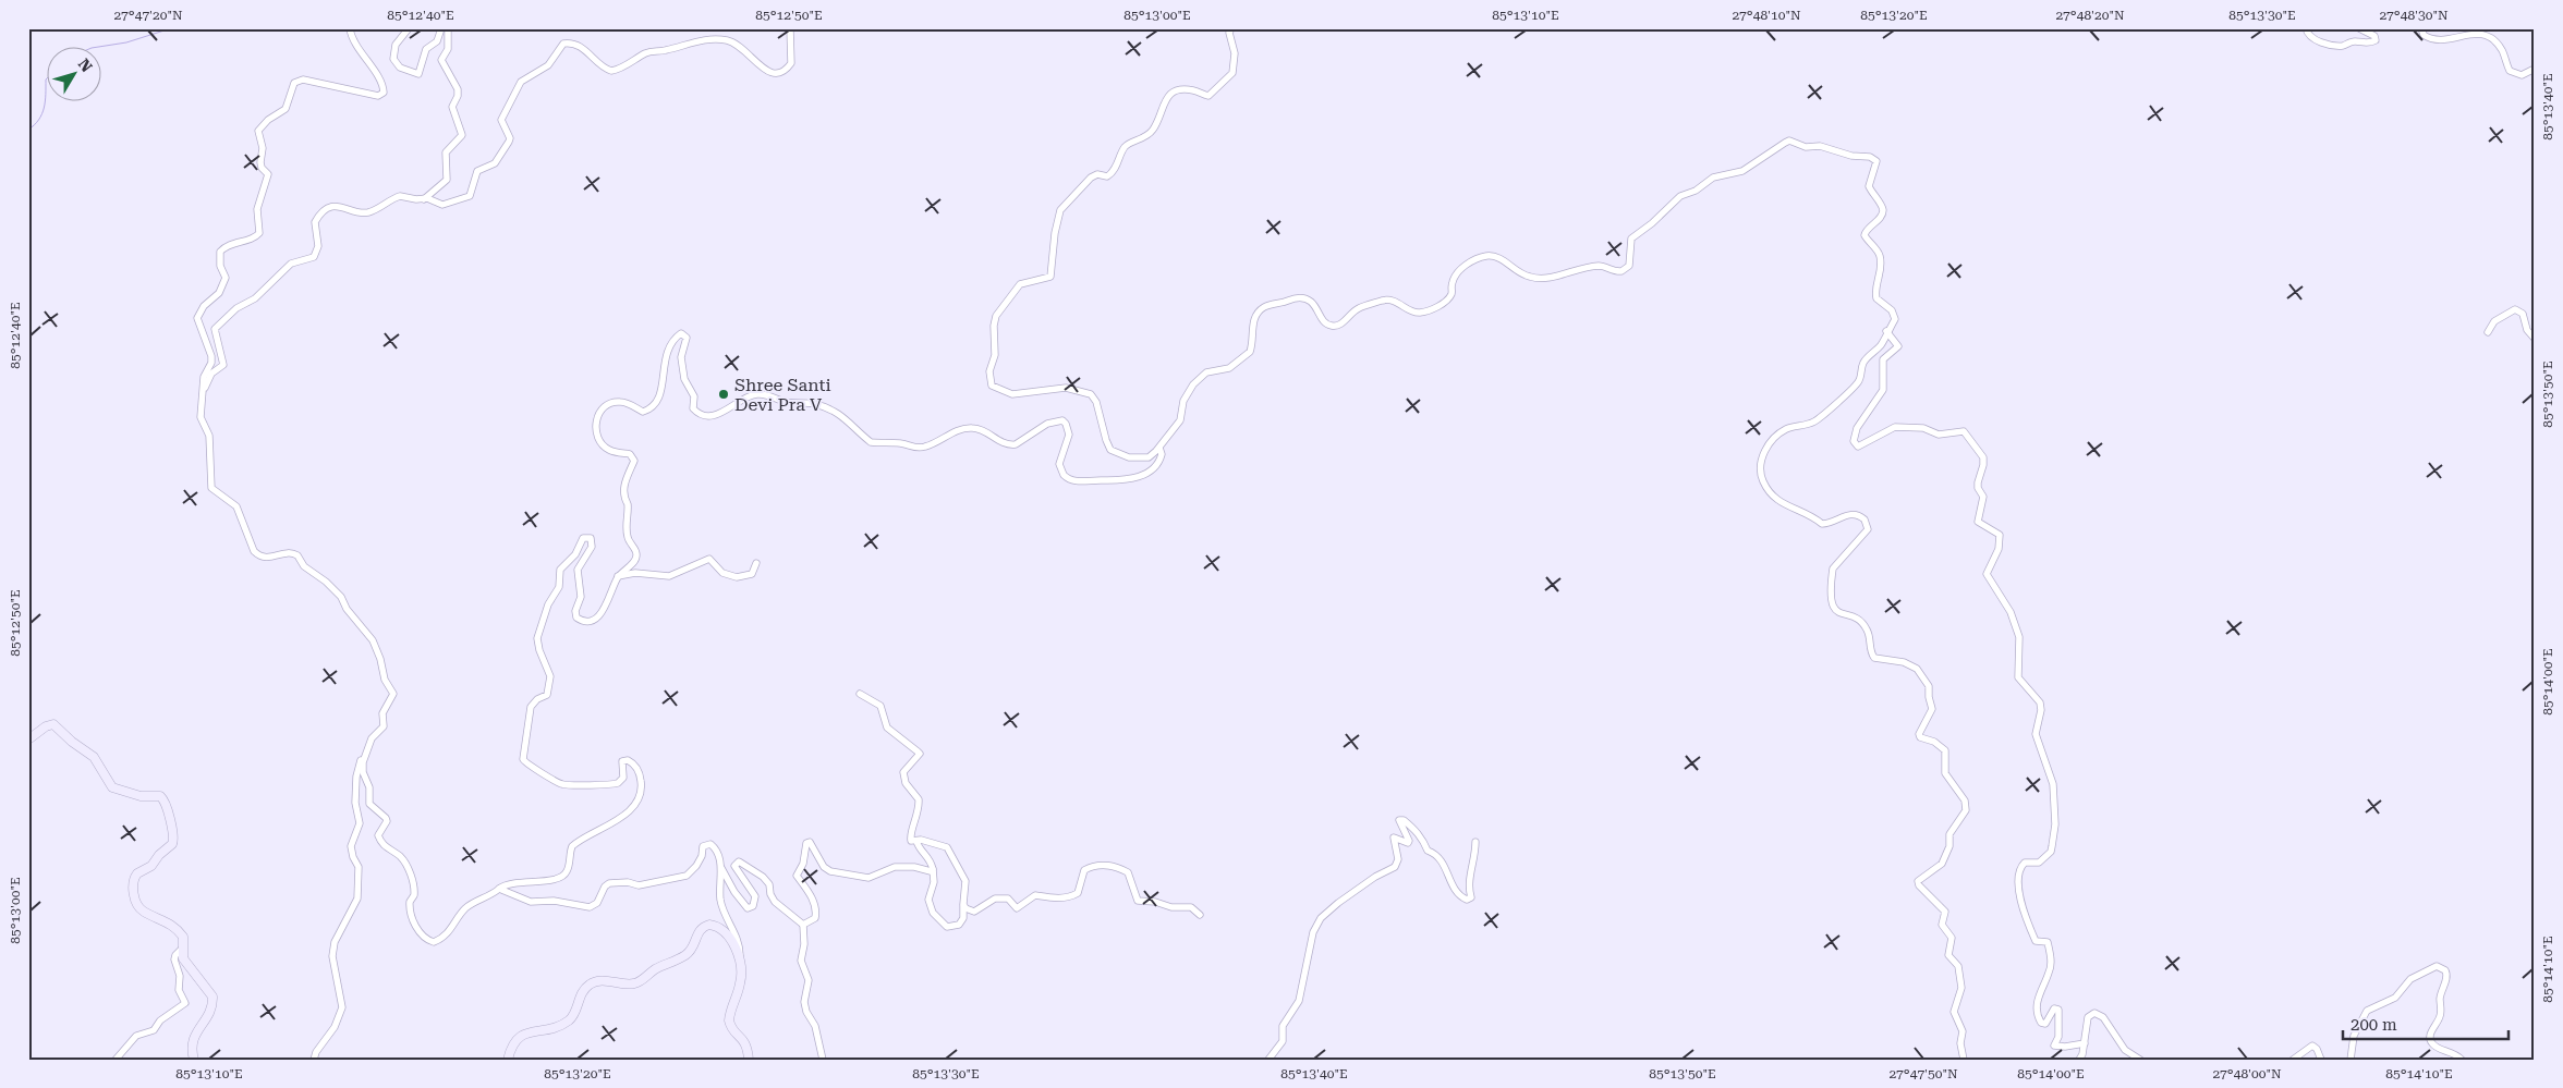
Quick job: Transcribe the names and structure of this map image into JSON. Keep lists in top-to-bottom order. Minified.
{"places":["Shree Santi Devi Pra V"],"scale_bar":"200 m","north":"top right","coordinates":["27°47'20\"N","85°12'40\"E","85°12'50\"E","85°13'00\"E","85°13'10\"E","27°48'10\"N","85°13'20\"E","27°48'20\"N","85°13'30\"E","27°48'30\"N","85°13'40\"E","85°13'50\"E","85°14'00\"E","85°14'10\"E","27°47'50\"N","27°48'00\"N"]}
